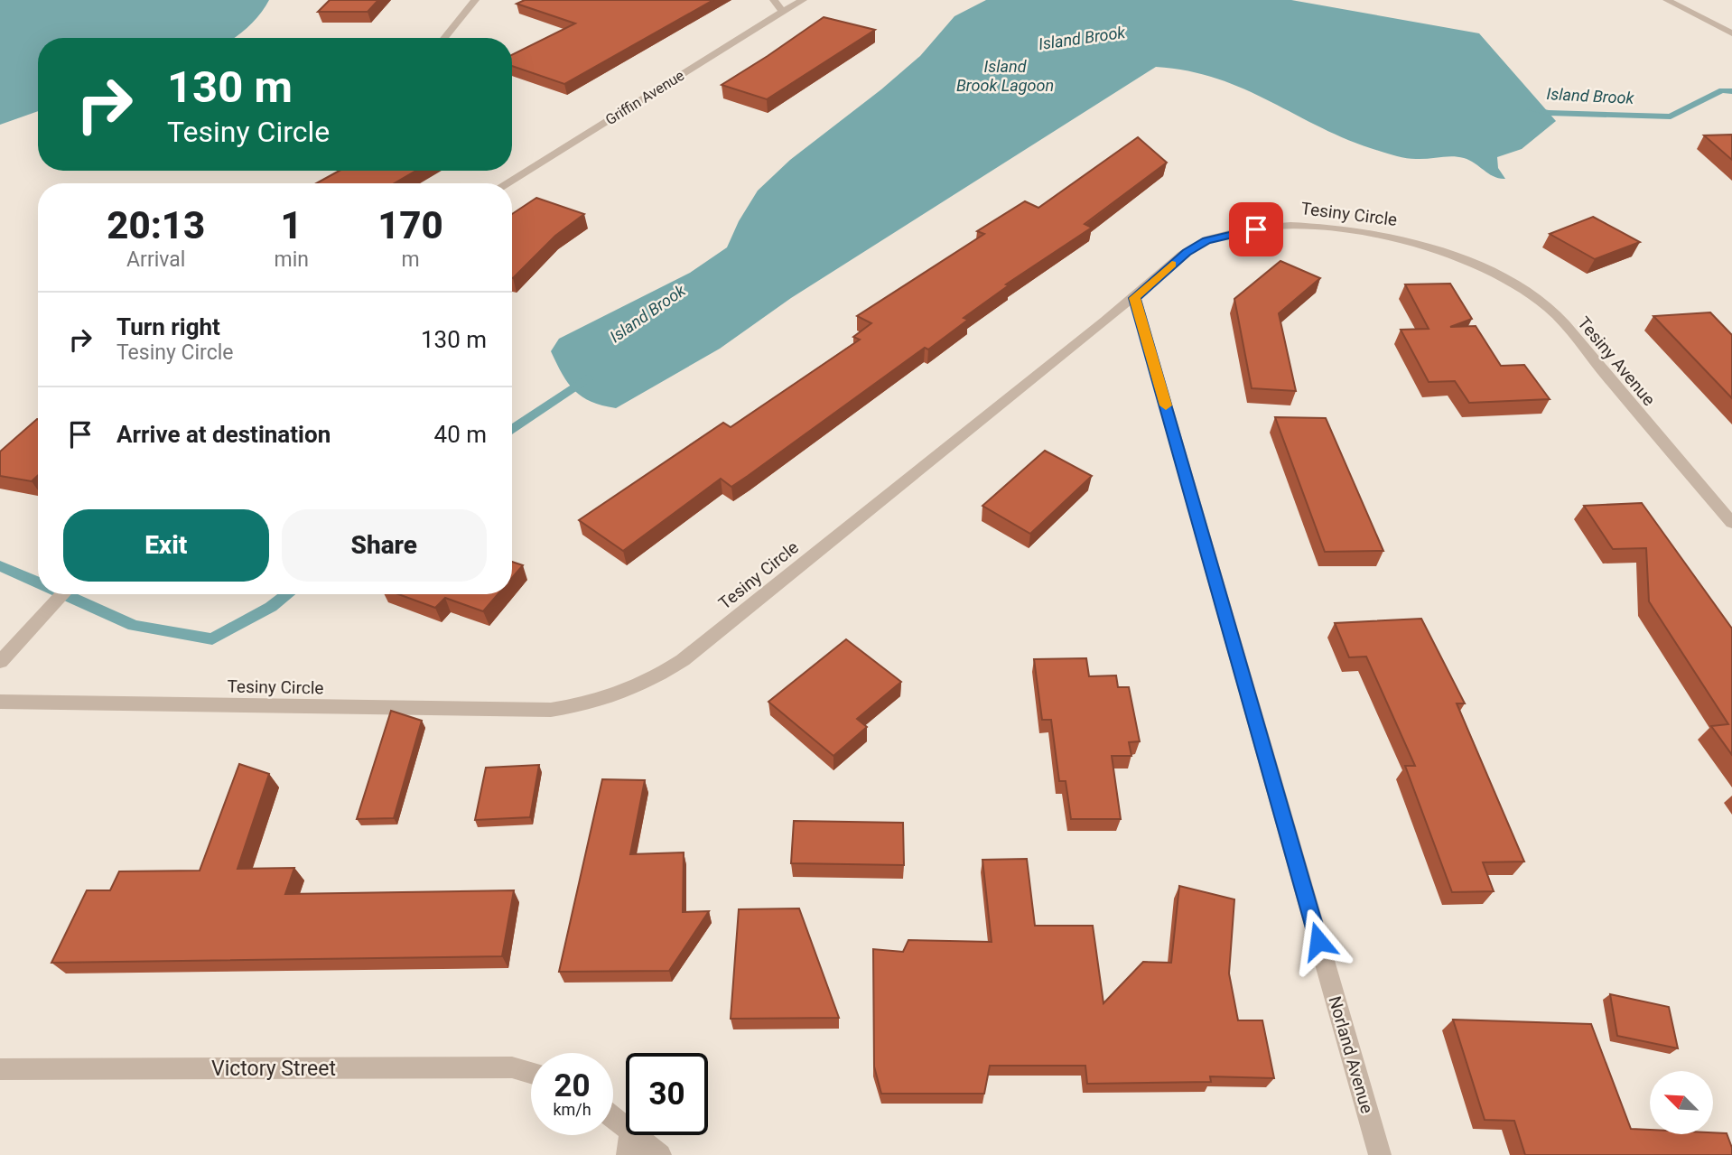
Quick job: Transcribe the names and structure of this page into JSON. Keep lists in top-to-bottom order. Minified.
{"streets":{"street":["Griffin Avenue","Tesiny Circle","Tesiny Avenue","Norland Avenue","Victory Street"]},"crossings":[["Tesiny Circle","Tesiny Avenue"],["Tesiny Circle","Norland Avenue"]],"water":["Island Brook","Island Brook Lagoon"],"north":"top left","page":{"turn":["130 m","Tesiny Circle"],"eta":["20:13","Arrival","1","min","170","m"],"list":[{"name":"Turn right","note":"Tesiny Circle","value":"130 m"},{"name":"Arrive at destination","value":"40 m"}],"buttons":["Exit","Share"],"speed":"20 km/h","limit":"30"}}
